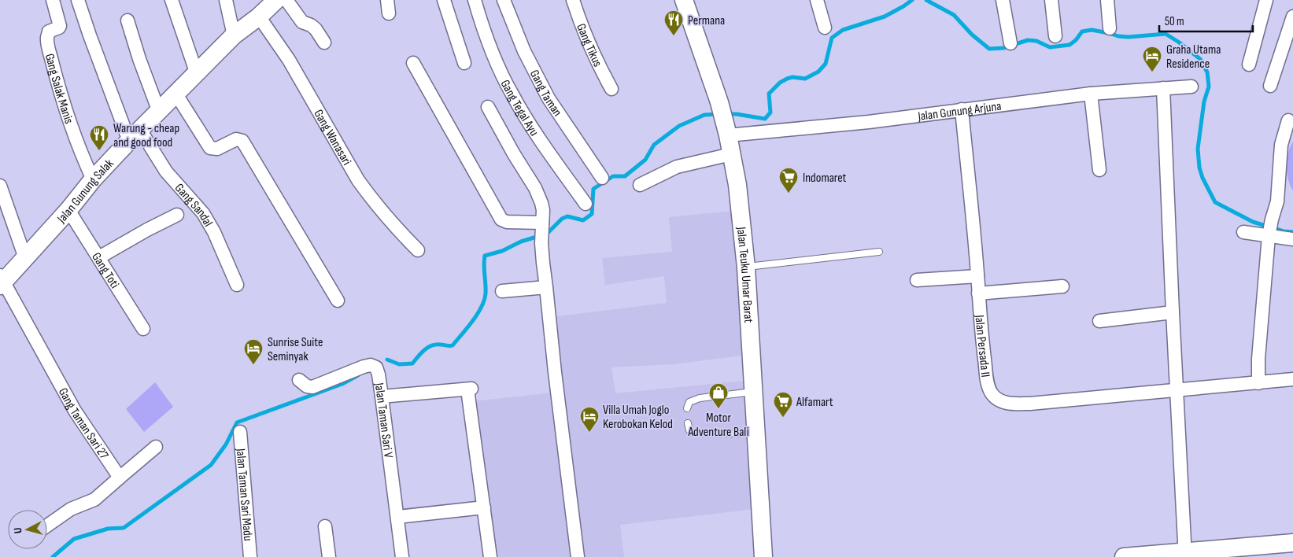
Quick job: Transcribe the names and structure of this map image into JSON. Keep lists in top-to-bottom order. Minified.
{"streets":{"main road":["Jalan Gunung Salak","Jalan Teuku Umar Barat"],"street":["Gang Tikus","Gang Salak Manis","Gang Taman","Gang Tegal Ayu","Jalan Gunung Arjuna","Gang Wanasari","Gang Sandal","Gang Toti","Jalan Persada II","Jalan Taman Sari V","Gang Taman Sari 27","Jalan Taman Sari Madu"]},"crossings":[["Gang Salak Manis","Jalan Gunung Salak"],["Jalan Gunung Arjuna","Jalan Teuku Umar Barat"],["Jalan Gunung Arjuna","Jalan Persada II"],["Gang Wanasari","Jalan Gunung Salak"],["Jalan Gunung Salak","Gang Sandal"],["Jalan Gunung Salak","Gang Toti"],["Jalan Gunung Salak","Gang Taman Sari 27"]],"places":{"restaurant":["Permana","Warung - cheap and good food"],"hotel":["Graha Utama Residence","Sunrise Suite Seminyak","Villa Umah Joglo Kerobokan Kelod"],"supermarket":["Indomaret","Alfamart"],"shop":["Motor Adventure Bali"]},"scale_bar":"50 m","north":"left"}
